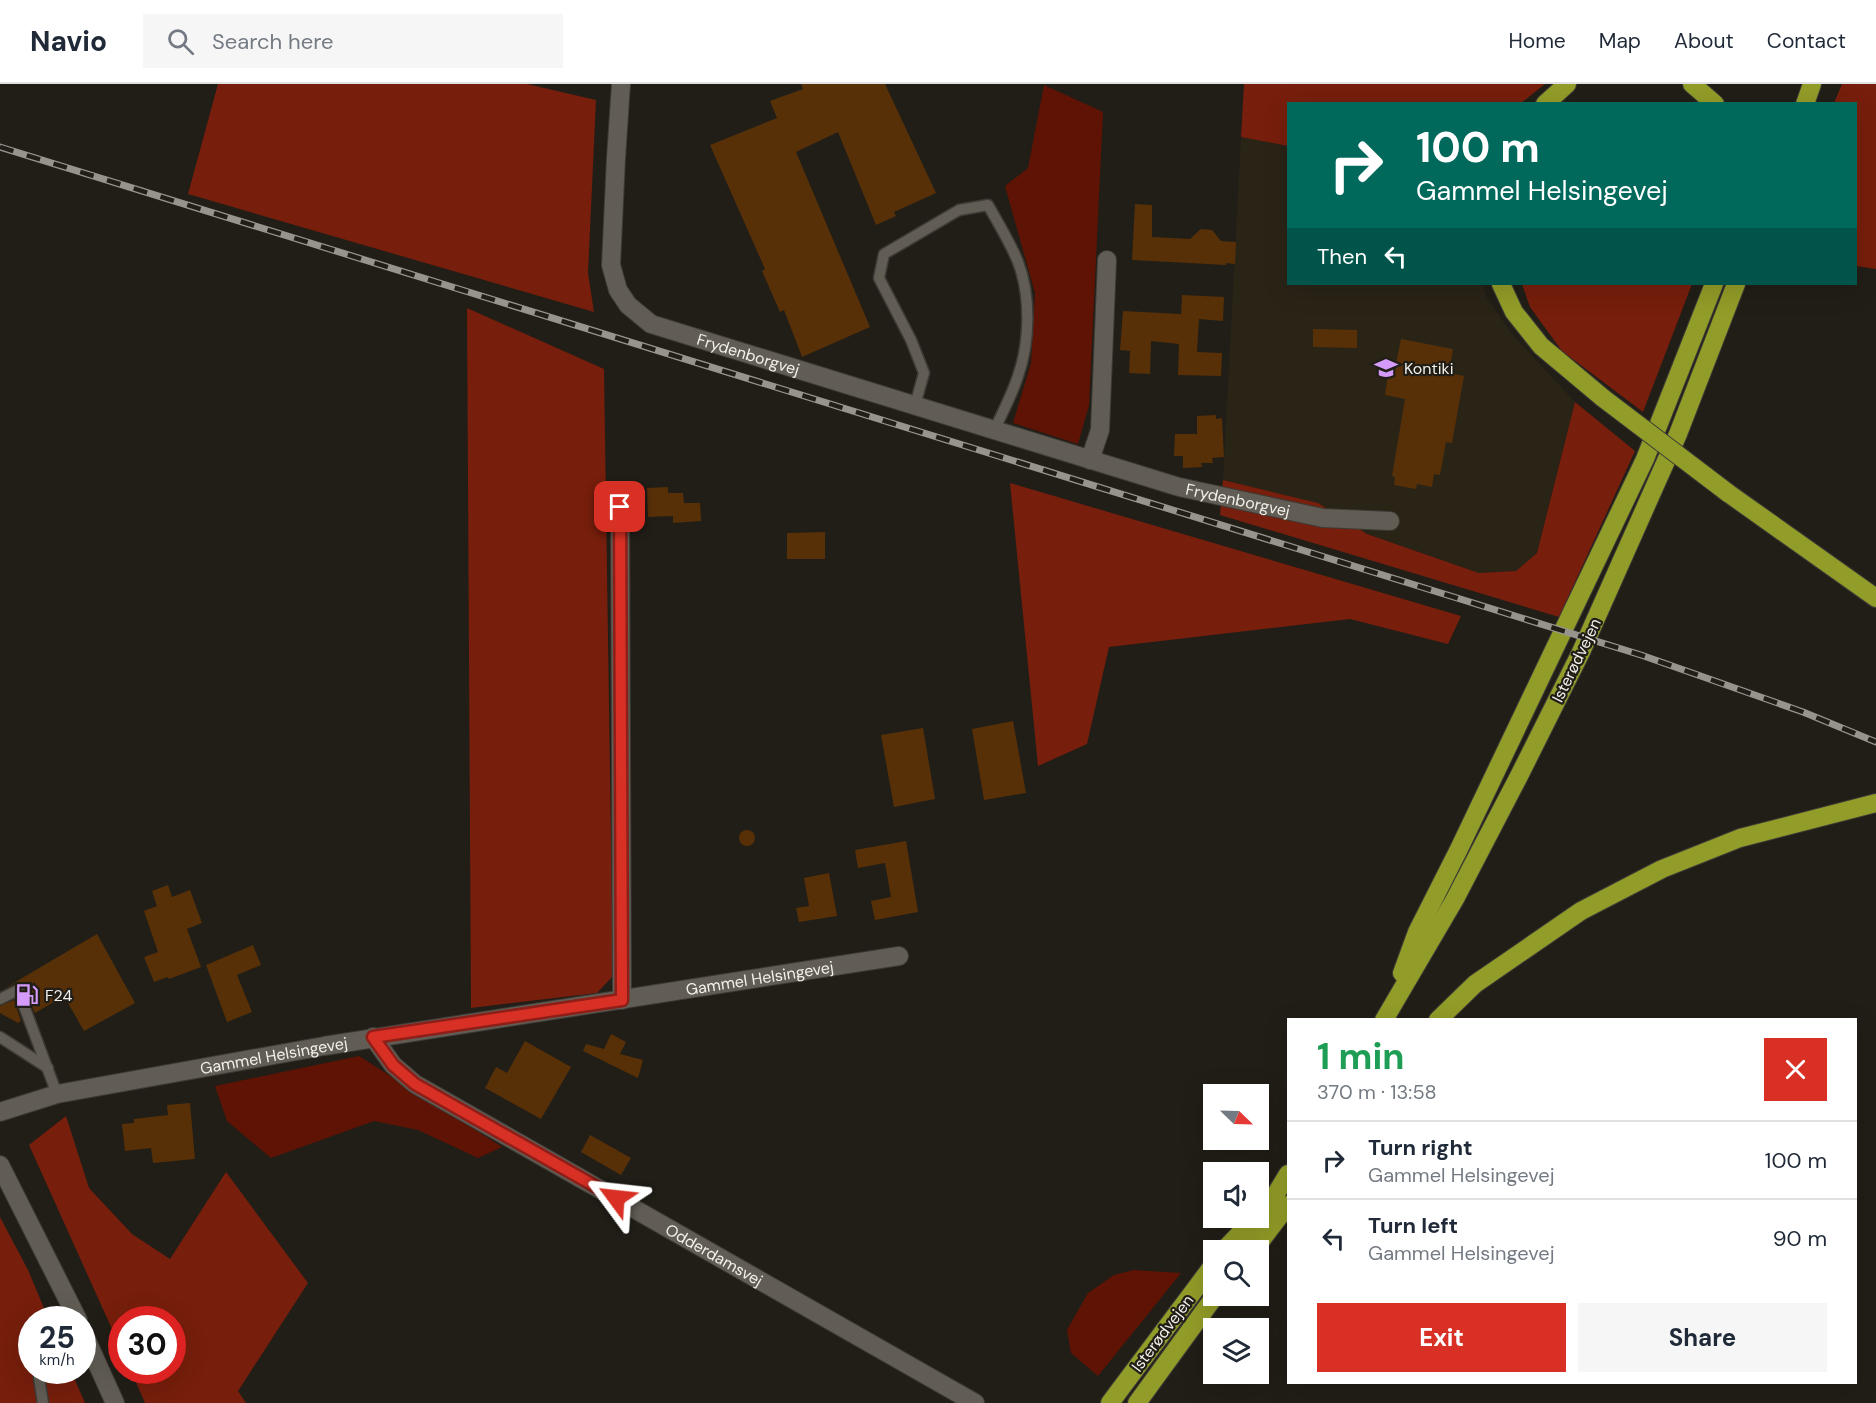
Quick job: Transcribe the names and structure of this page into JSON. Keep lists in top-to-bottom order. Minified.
{"streets":{"highway":["Isterødvejen"],"street":["Frydenborgvej","Gammel Helsingevej","Odderdamsvej"]},"crossings":[["Gammel Helsingevej","Odderdamsvej"]],"places":{"school or university":["Kontiki"],"fuel station":["F24"]},"north":"bottom right","page":{"header":"Navio","search":"Search here","nav":["Home","Map","About","Contact"],"turn":["100 m","Gammel Helsingevej"],"then":"Then","heading":["1 min","370 m · 13:58"],"list":[{"name":"Turn right","note":"Gammel Helsingevej","value":"100 m"},{"name":"Turn left","note":"Gammel Helsingevej","value":"90 m"}],"buttons":["Exit","Share"],"speed":"25 km/h","limit":"30"}}
